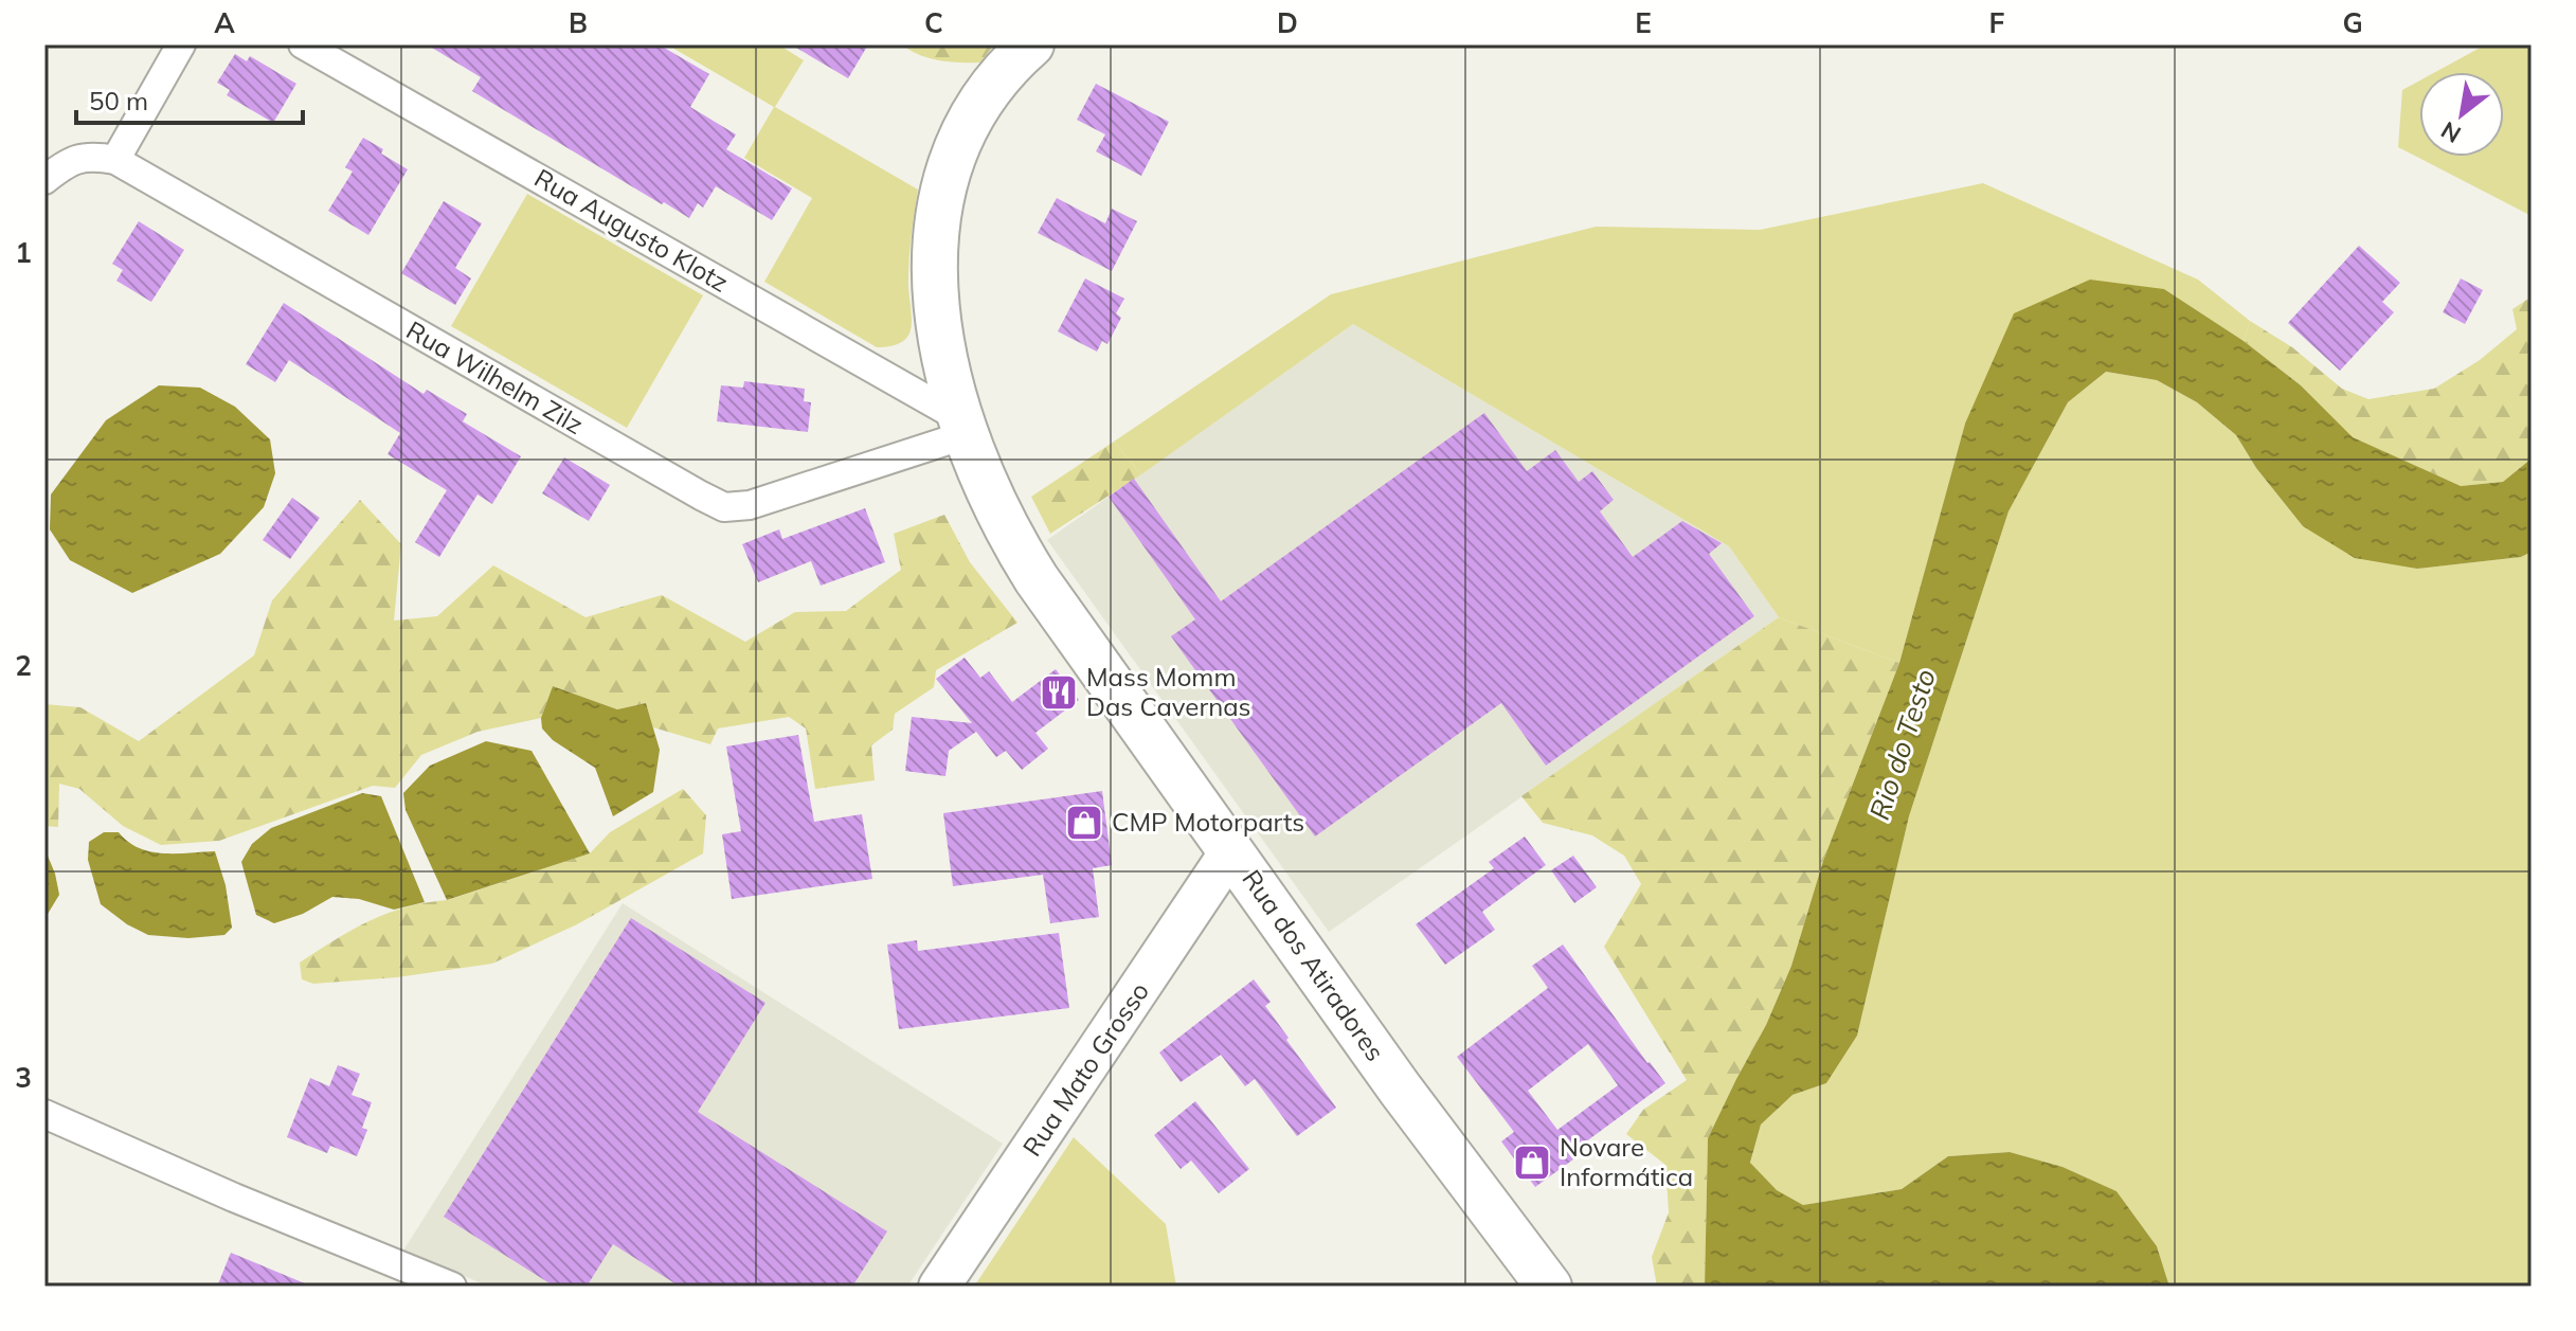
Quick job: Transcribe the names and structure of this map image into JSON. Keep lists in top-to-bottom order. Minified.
{"streets":{"main road":["Rua dos Atiradores"],"street":["Rua Augusto Klotz","Rua Wilhelm Zilz","Rua Mato Grosso"]},"crossings":[["Rua Augusto Klotz","Rua Wilhelm Zilz"],["Rua Augusto Klotz","Rua dos Atiradores"],["Rua Wilhelm Zilz","Rua dos Atiradores"],["Rua dos Atiradores","Rua Mato Grosso"]],"water":["Rio do Testo"],"places":{"restaurant":["Mass Momm Das Cavernas"],"shop":["CMP Motorparts","Novare Informática"]},"scale_bar":"50 m","north":"bottom left","grid":{"columns":["A","B","C","D","E","F","G"],"rows":["1","2","3"]}}
